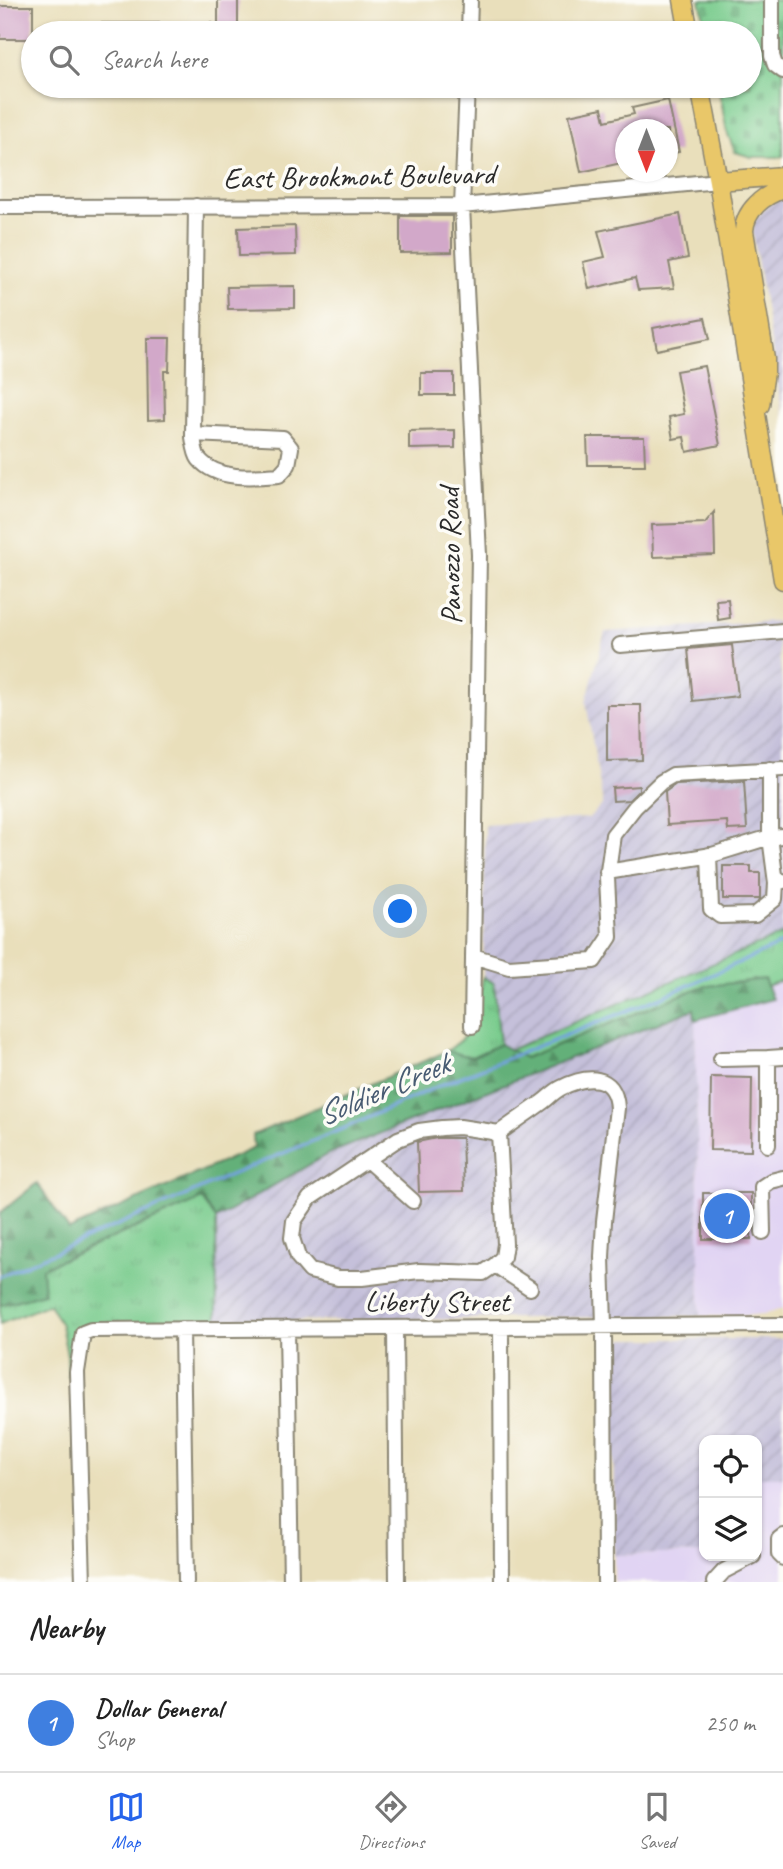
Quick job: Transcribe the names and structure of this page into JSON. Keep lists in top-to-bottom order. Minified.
{"streets":{"main road":["East Brookmont Boulevard"],"street":["Panozzo Road","Liberty Street"]},"crossings":[["East Brookmont Boulevard","Panozzo Road"]],"water":["Soldier Creek"],"north":"bottom","page":{"search":"Search here","pins":"1","heading":"Nearby","list":[{"mark":"1","name":"Dollar General","note":"Shop","value":"250 m"}],"nav":["Map","Directions","Saved"]}}
